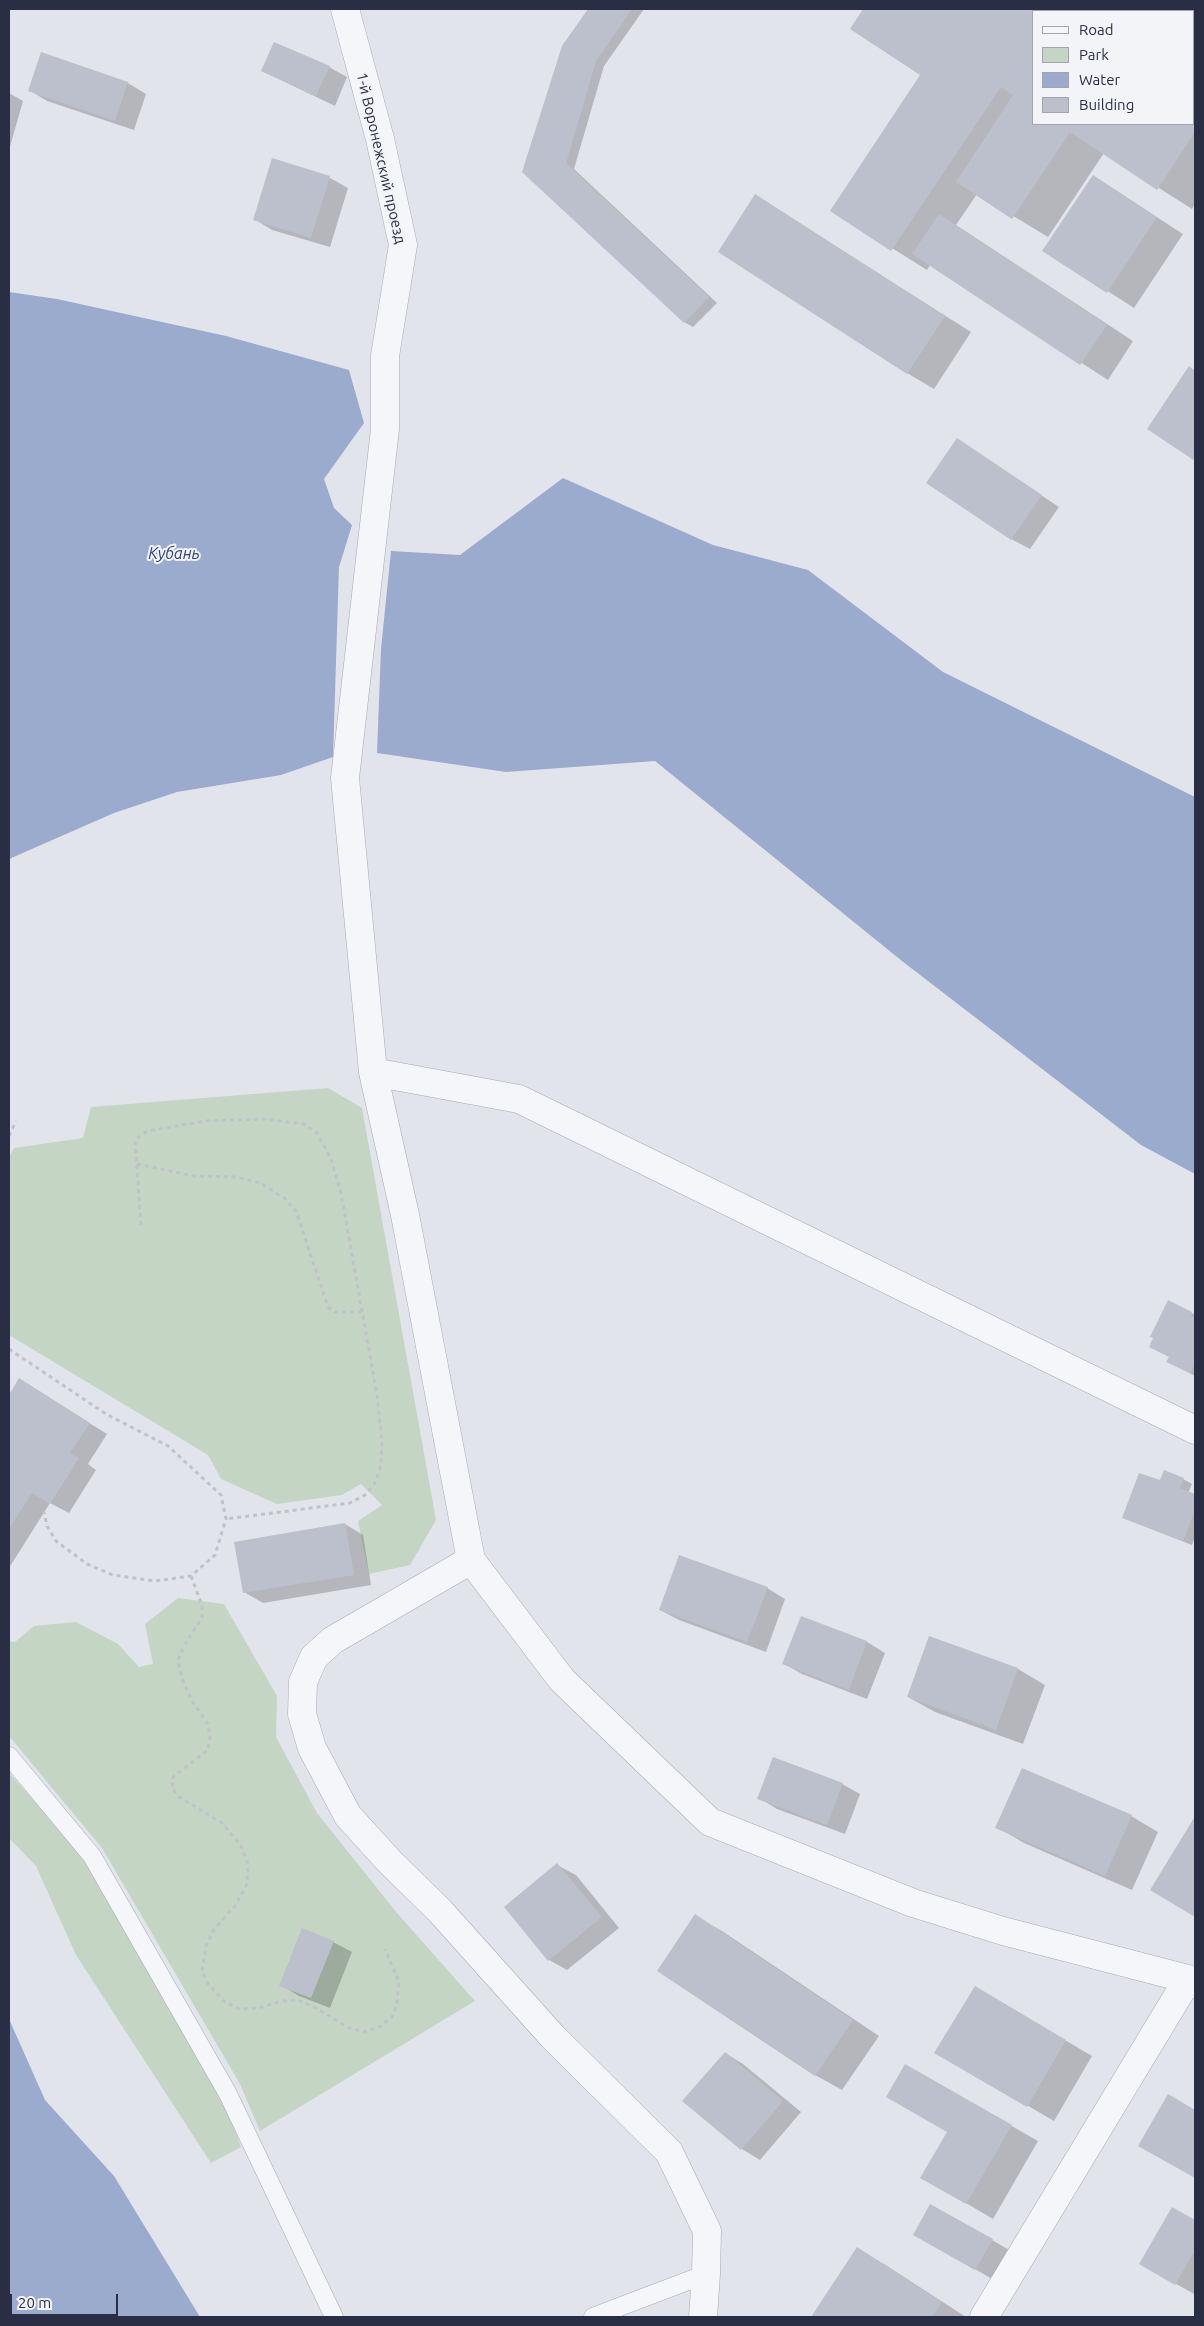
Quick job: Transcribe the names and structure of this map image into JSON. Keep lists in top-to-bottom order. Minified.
{"streets":{"street":["1-й Воронежский проезд"]},"water":["Кубань"],"legend":["Road","Park","Water","Building"],"scale_bar":"20 m"}
